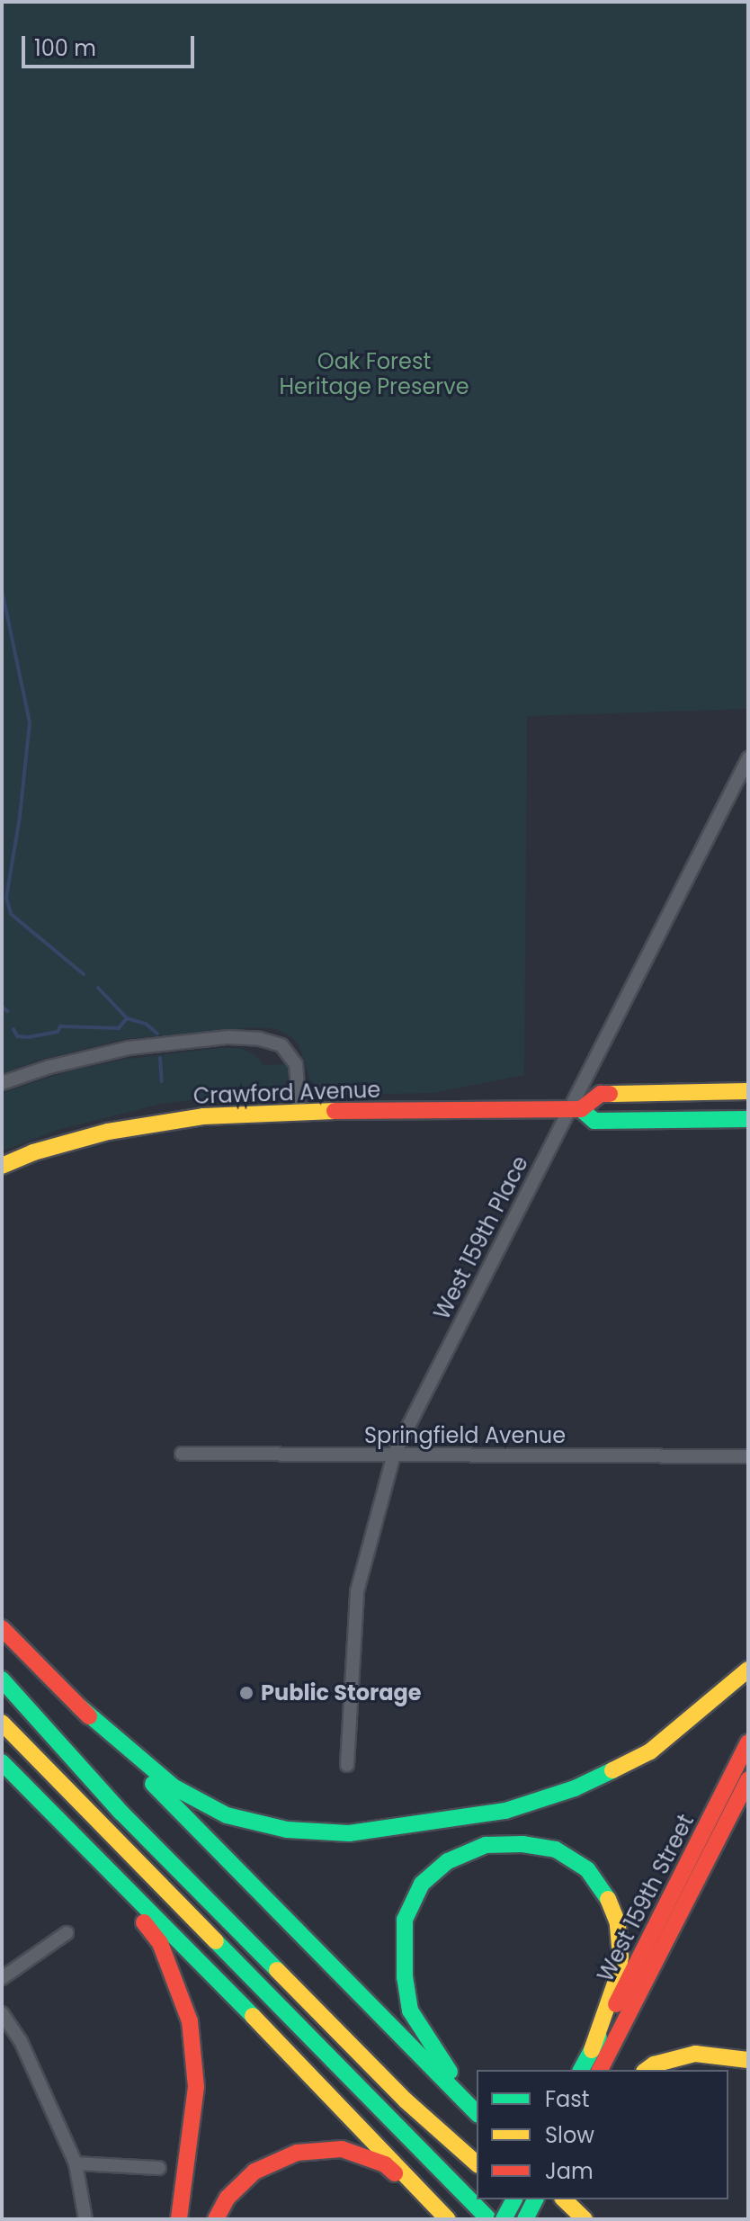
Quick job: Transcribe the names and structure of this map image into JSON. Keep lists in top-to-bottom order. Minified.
{"streets":{"main road":["Crawford Avenue","West 159th Street"],"street":["West 159th Place","Springfield Avenue"]},"crossings":[["Crawford Avenue","West 159th Place"],["West 159th Place","Springfield Avenue"]],"parks":["Oak Forest Heritage Preserve"],"places":["Public Storage"],"legend":["Fast","Slow","Jam"],"scale_bar":"100 m"}
